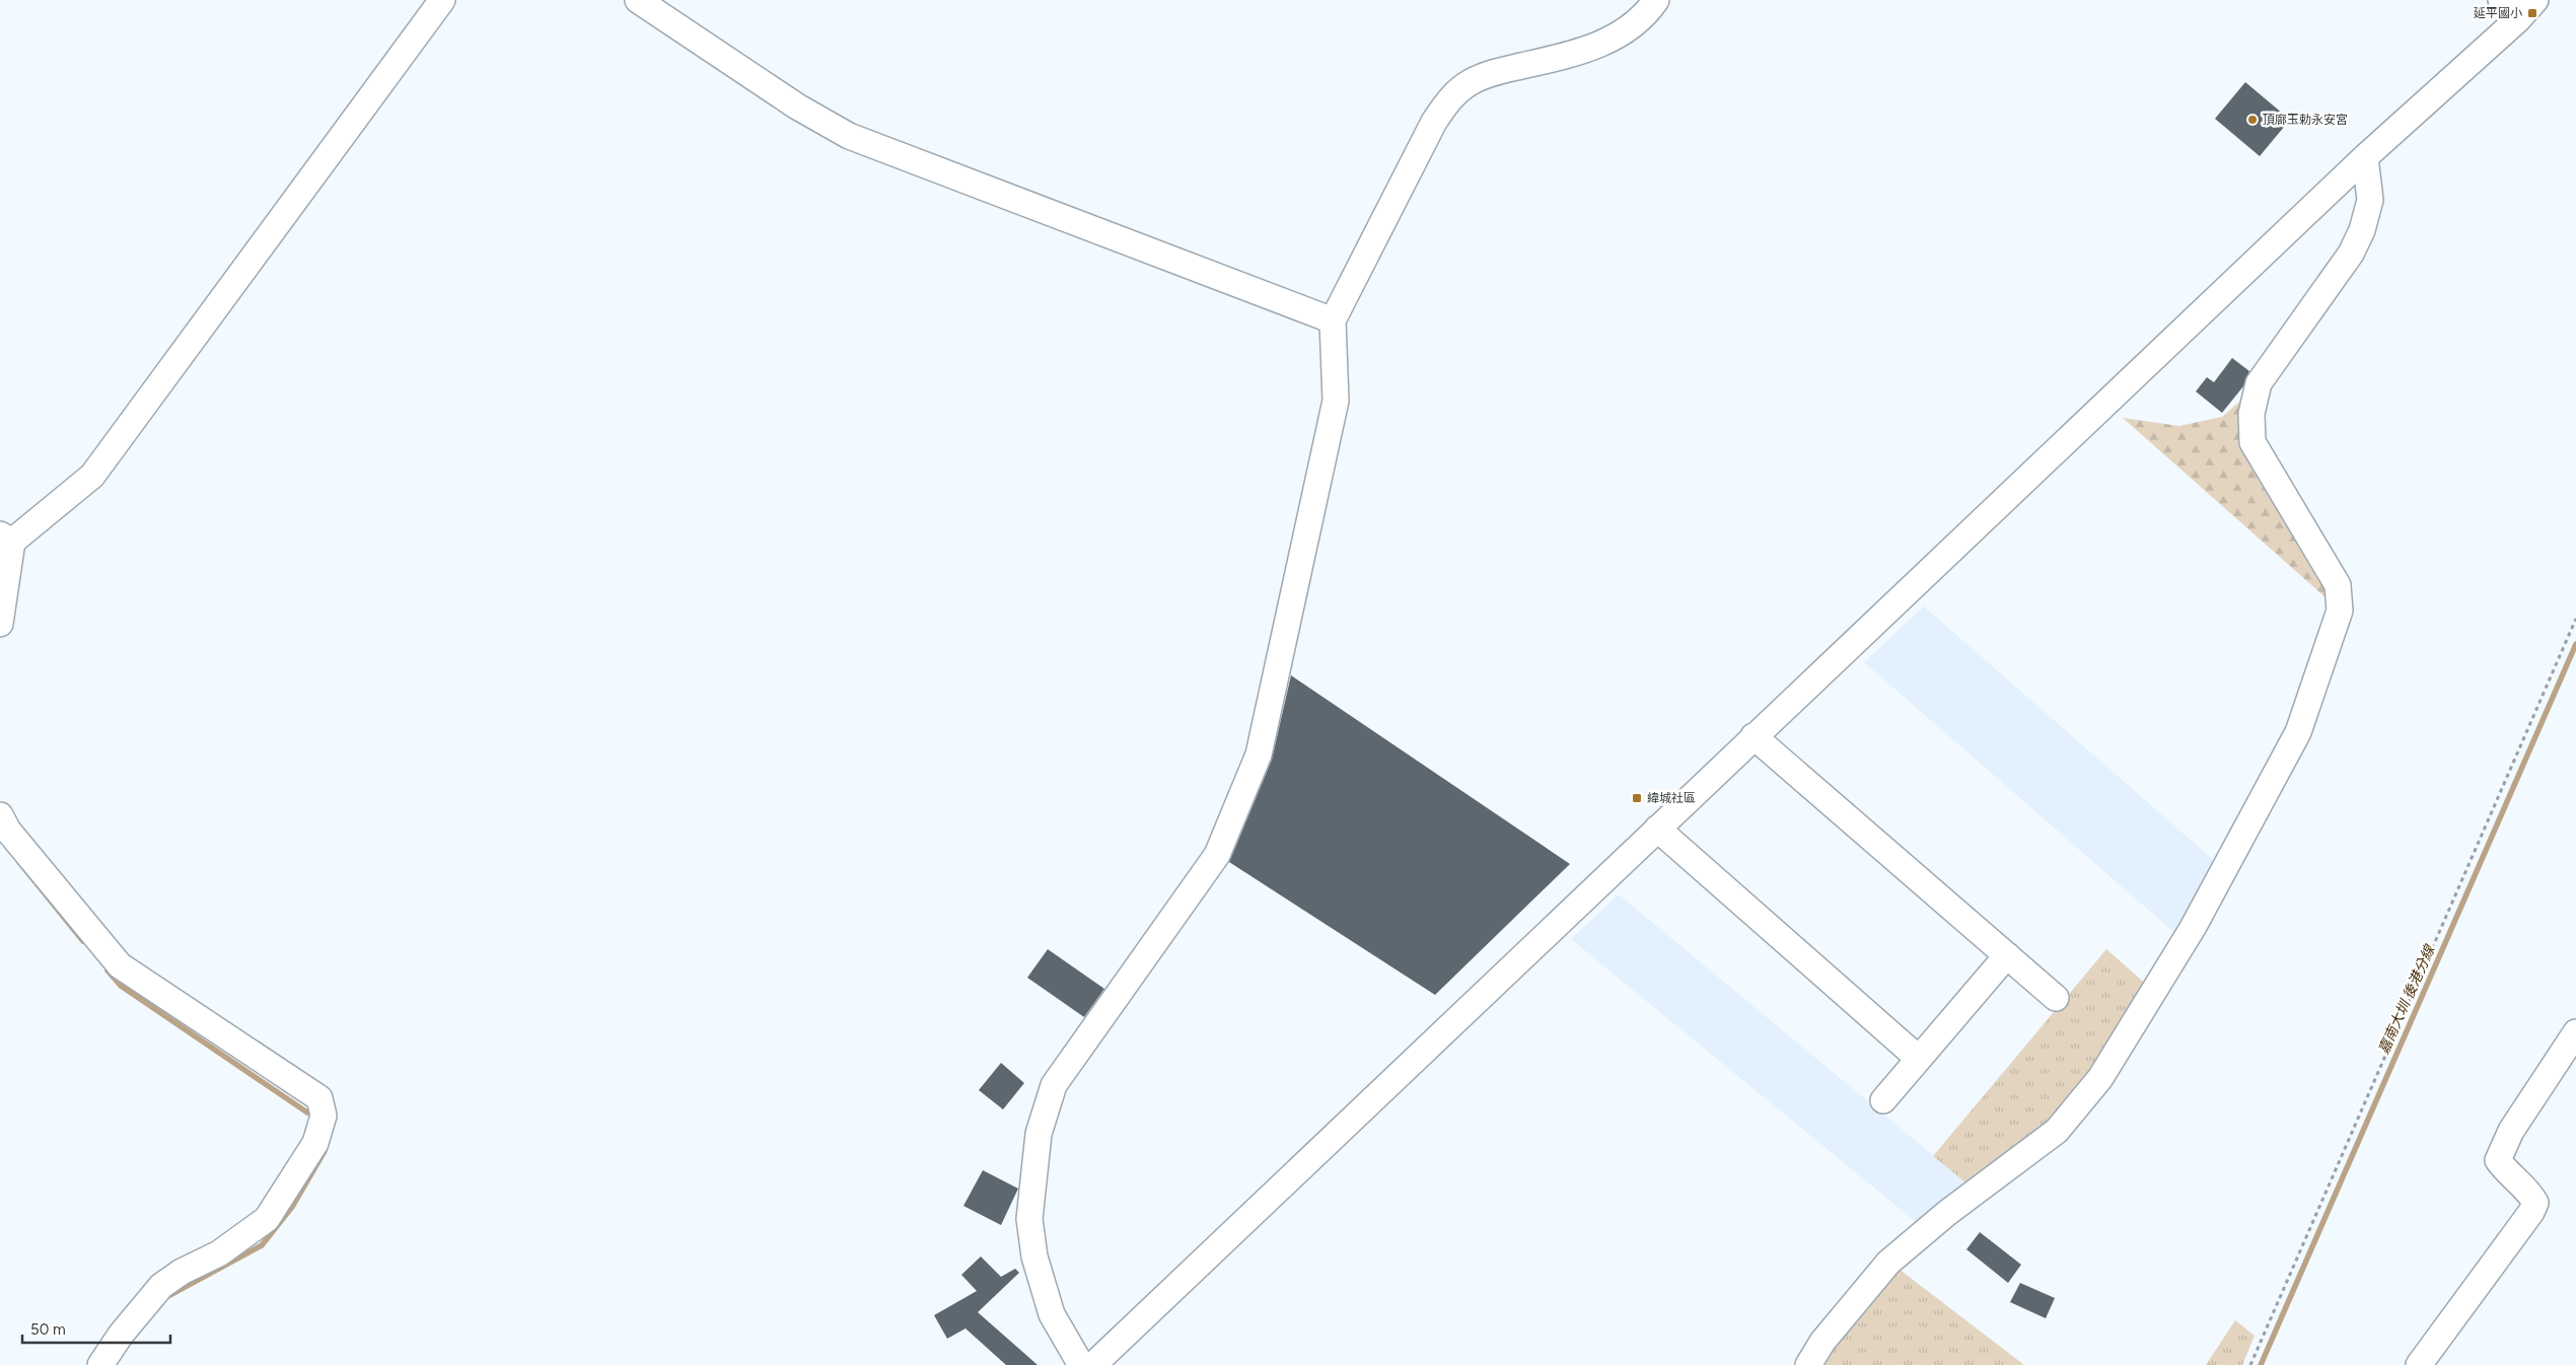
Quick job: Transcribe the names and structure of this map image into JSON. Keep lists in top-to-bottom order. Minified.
{"water":["嘉南大圳 後港分線"],"places":{"transit":["延平國小","緯城社區"],"other":["頂廍玉勅永安宮"]},"scale_bar":"50 m"}
